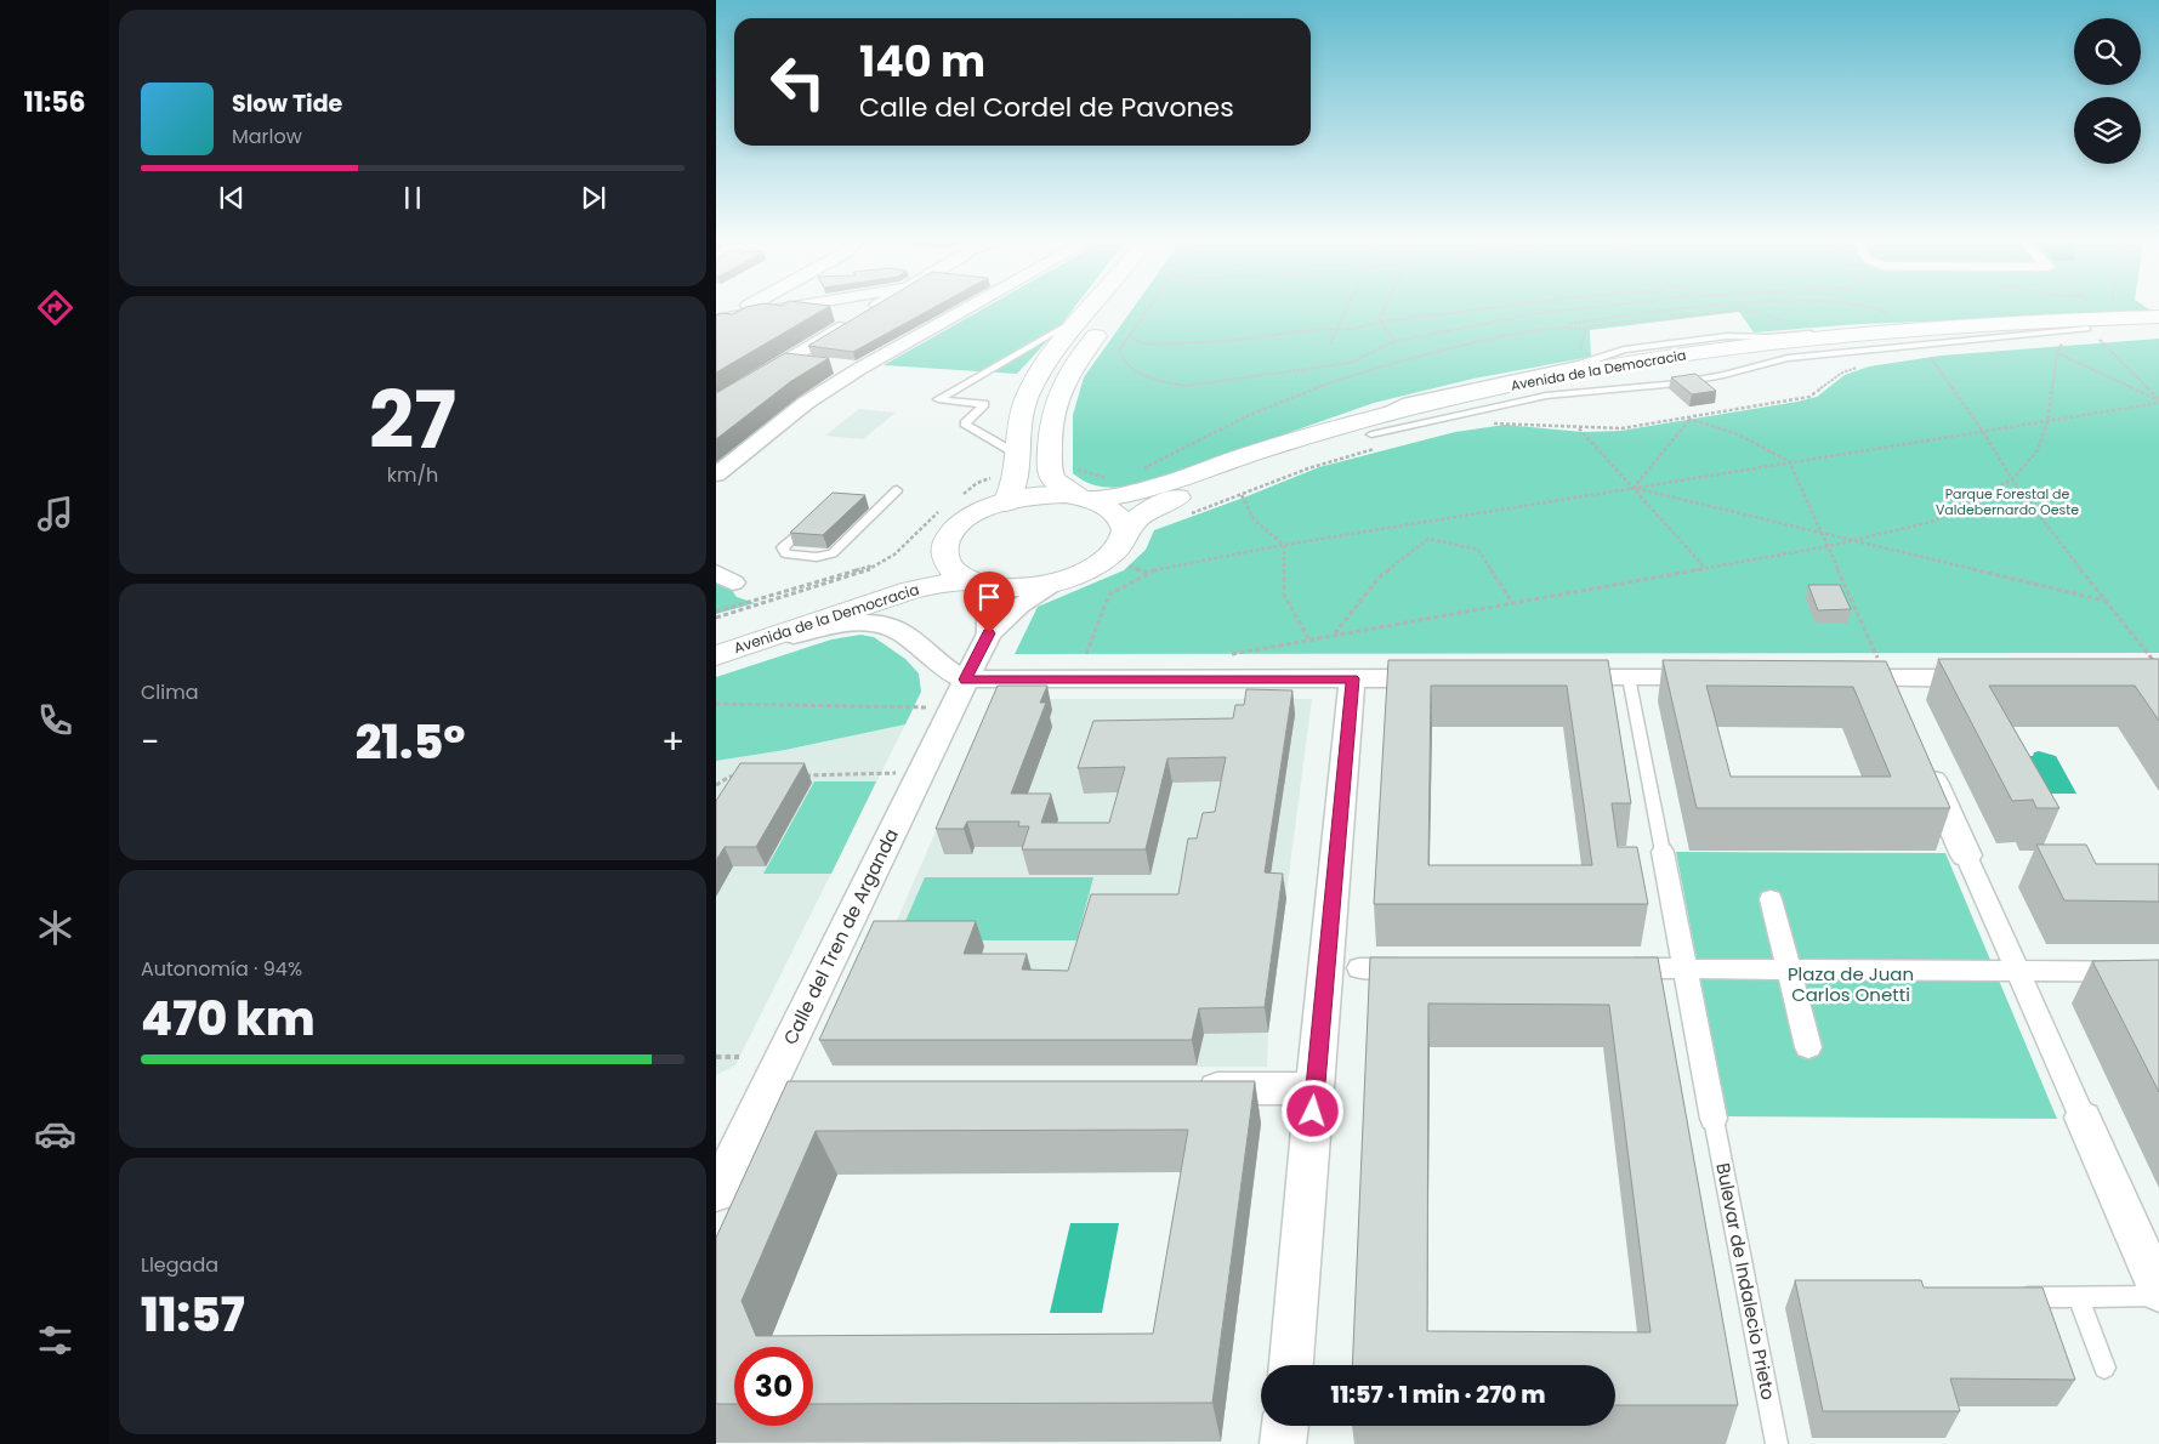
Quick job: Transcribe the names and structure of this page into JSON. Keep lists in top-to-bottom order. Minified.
{"streets":{"main road":["Avenida de la Democracia"],"street":["Calle del Tren de Arganda"],"lane":["Bulevar de Indalecio Prieto"]},"crossings":[["Avenida de la Democracia","Calle del Tren de Arganda"]],"parks":["Parque Forestal de Valdebernardo Oeste","Plaza de Juan Carlos Onetti"],"page":{"tabs":"11:56","turn":["140 m","Calle del Cordel de Pavones"],"song":["Slow Tide","Marlow"],"tile":[["27","km/h"],"Clima",["Autonomía · 94%","470 km"],["Llegada","11:57"]],"heat":["−","21.5°","+"],"limit":"30","trip":"11:57 · 1 min · 270 m"}}
